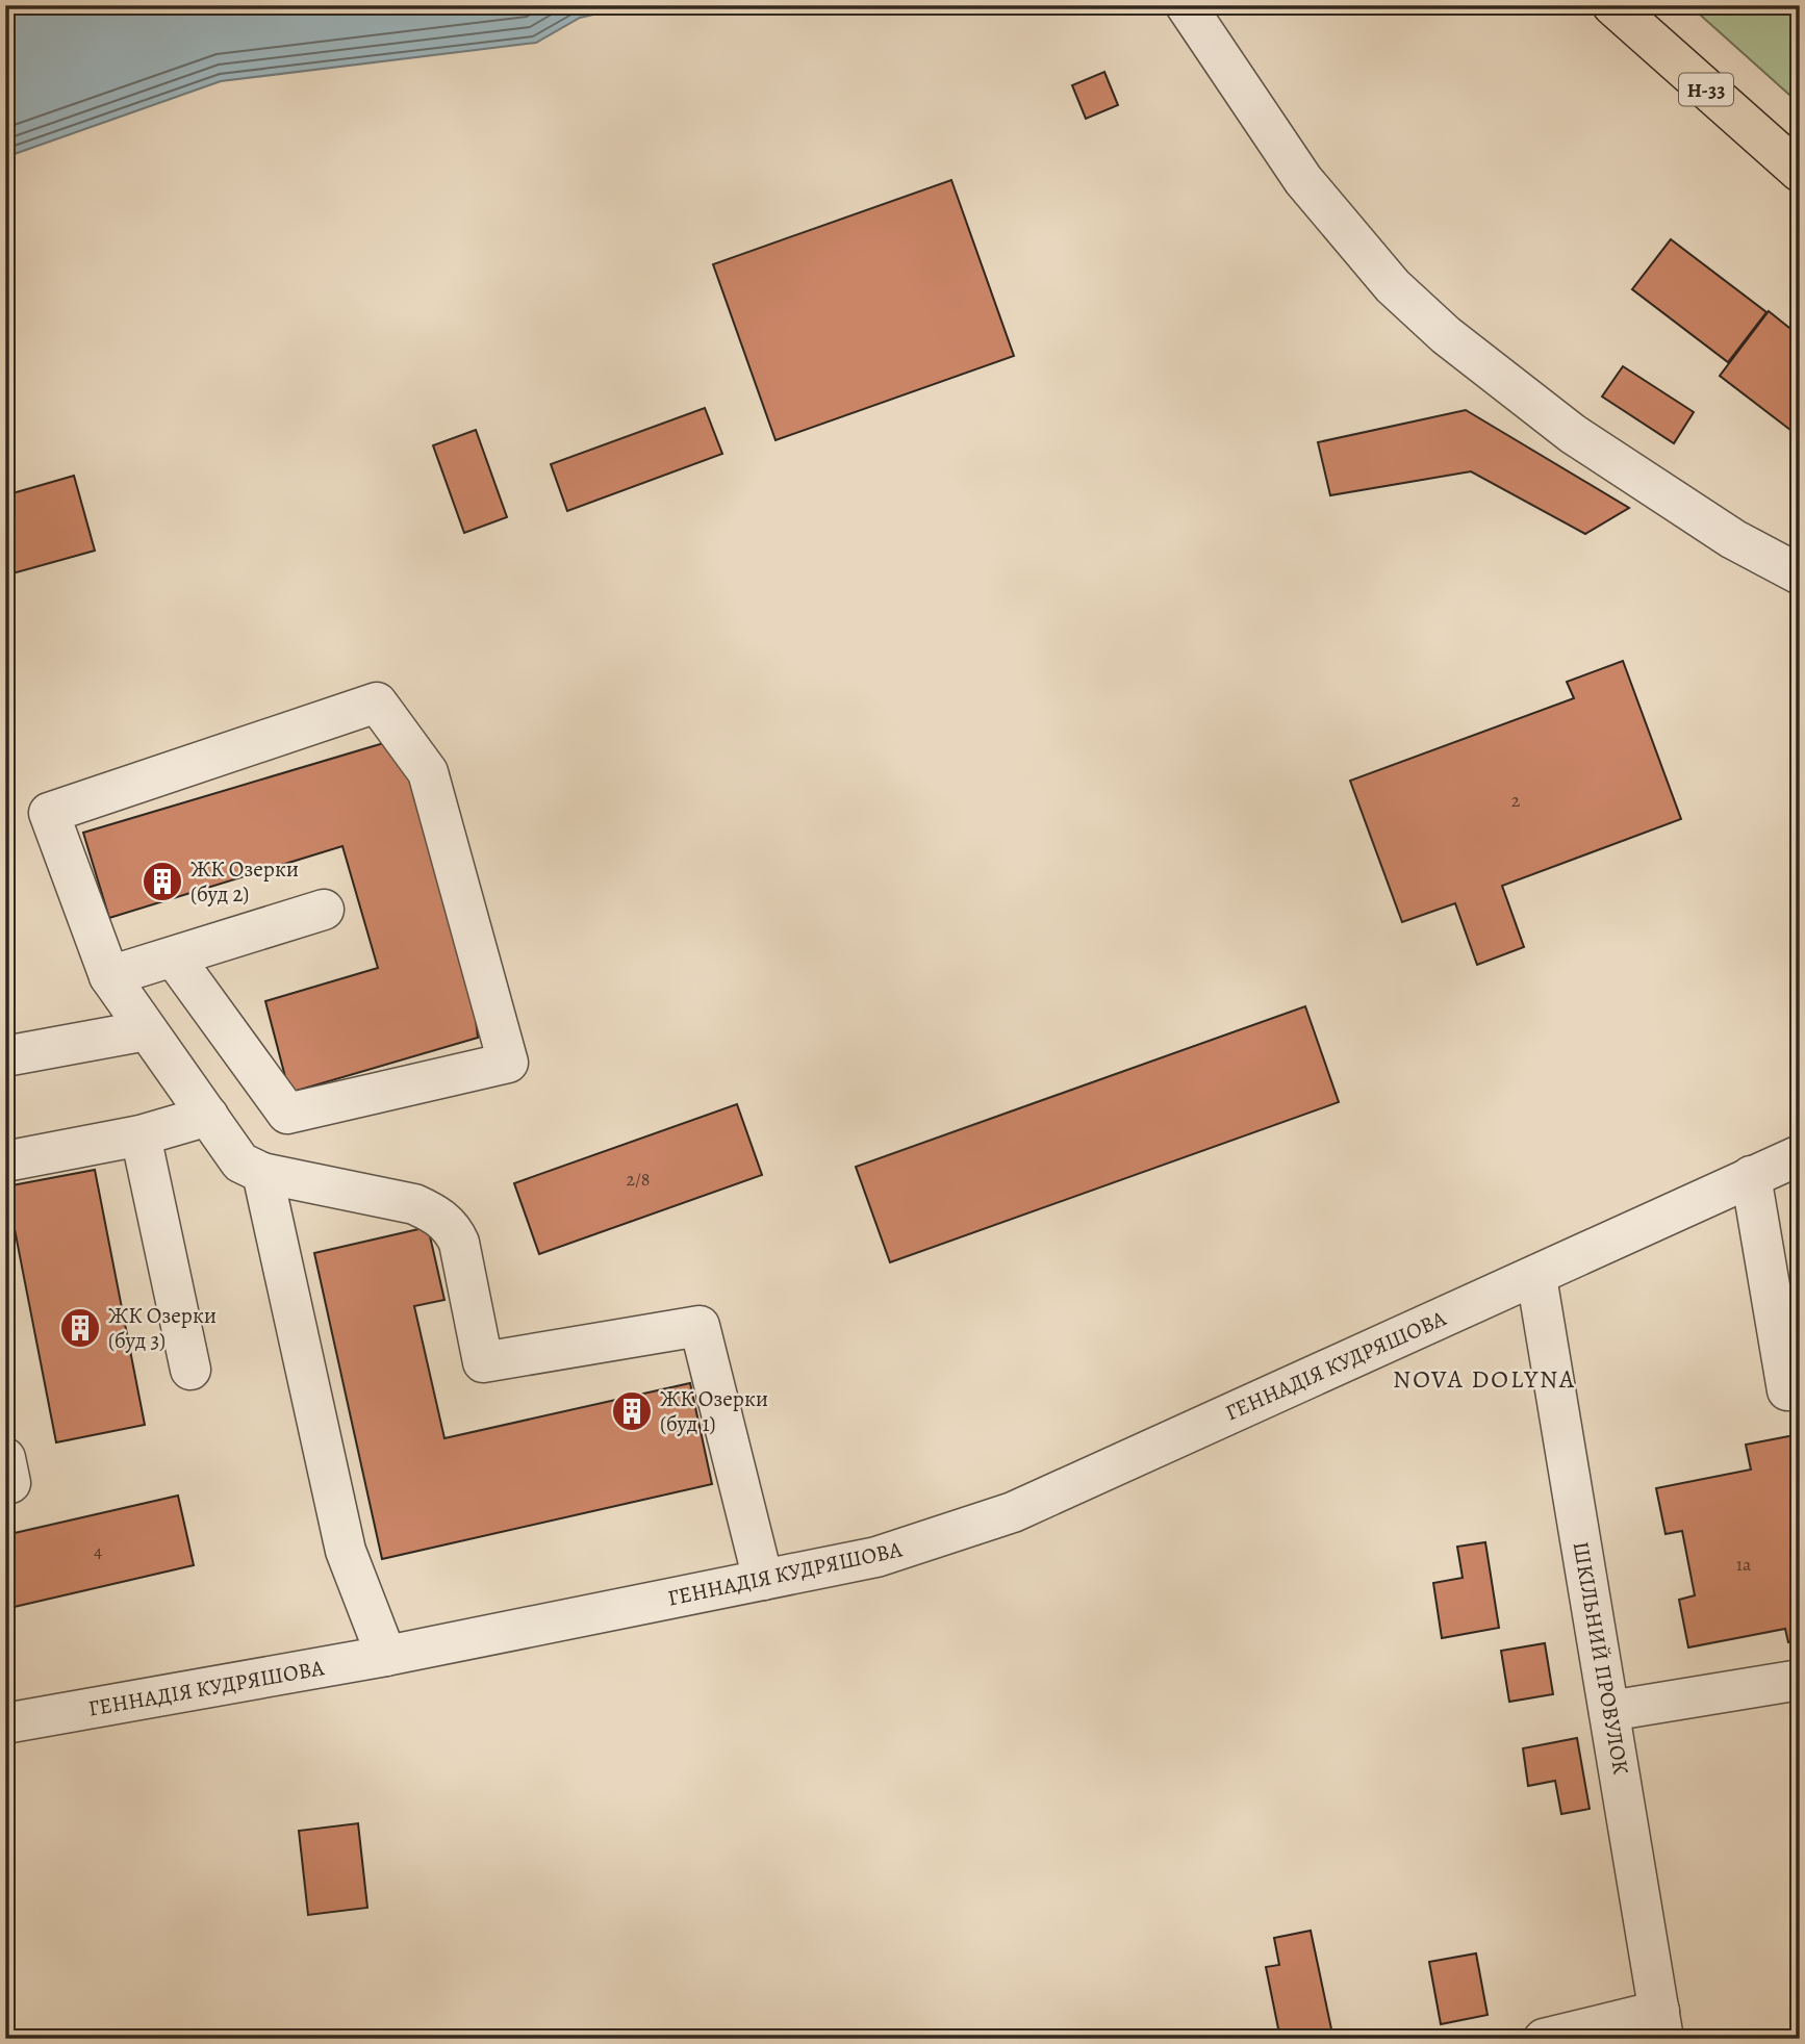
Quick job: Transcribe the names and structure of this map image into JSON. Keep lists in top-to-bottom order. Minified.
{"streets":{"main road":["Н-33"],"street":["ГЕННАДІЯ КУДРЯШОВА","ШКІЛЬНИЙ ПРОВУЛОК"]},"crossings":[["ГЕННАДІЯ КУДРЯШОВА","ШКІЛЬНИЙ ПРОВУЛОК"]],"districts":["NOVA DOLYNA"],"places":{"building":["ЖК Озерки (буд 2)","ЖК Озерки (буд 3)","ЖК Озерки (буд 1)"]},"house_numbers":["2","2/8","4","1а"]}
